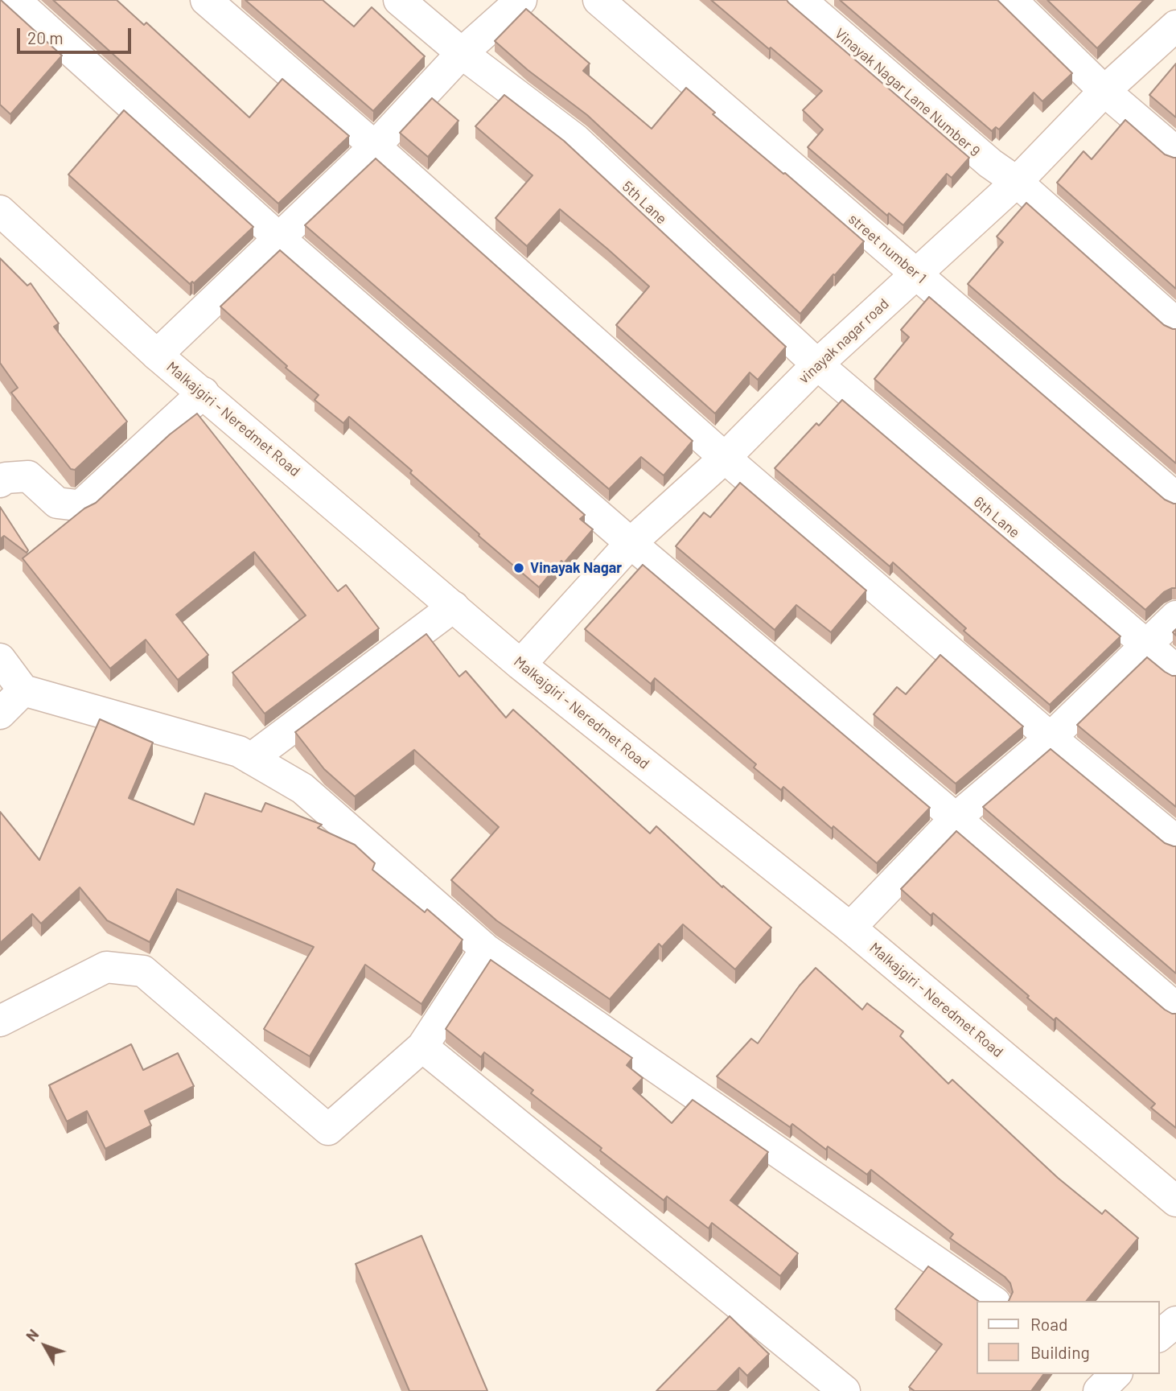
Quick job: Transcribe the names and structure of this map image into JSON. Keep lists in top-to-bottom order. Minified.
{"streets":{"street":["Vinayak Nagar Lane Number 9","5th Lane","street number 1","vinayak nagar road","Malkajgiri - Neredmet Road","6th Lane"]},"crossings":[["Vinayak Nagar Lane Number 9","vinayak nagar road"],["5th Lane","vinayak nagar road"],["5th Lane","6th Lane"],["street number 1","vinayak nagar road"],["vinayak nagar road","Malkajgiri - Neredmet Road"],["vinayak nagar road","6th Lane"]],"places":["Vinayak Nagar"],"legend":["Road","Building"],"scale_bar":"20 m","north":"top left"}
